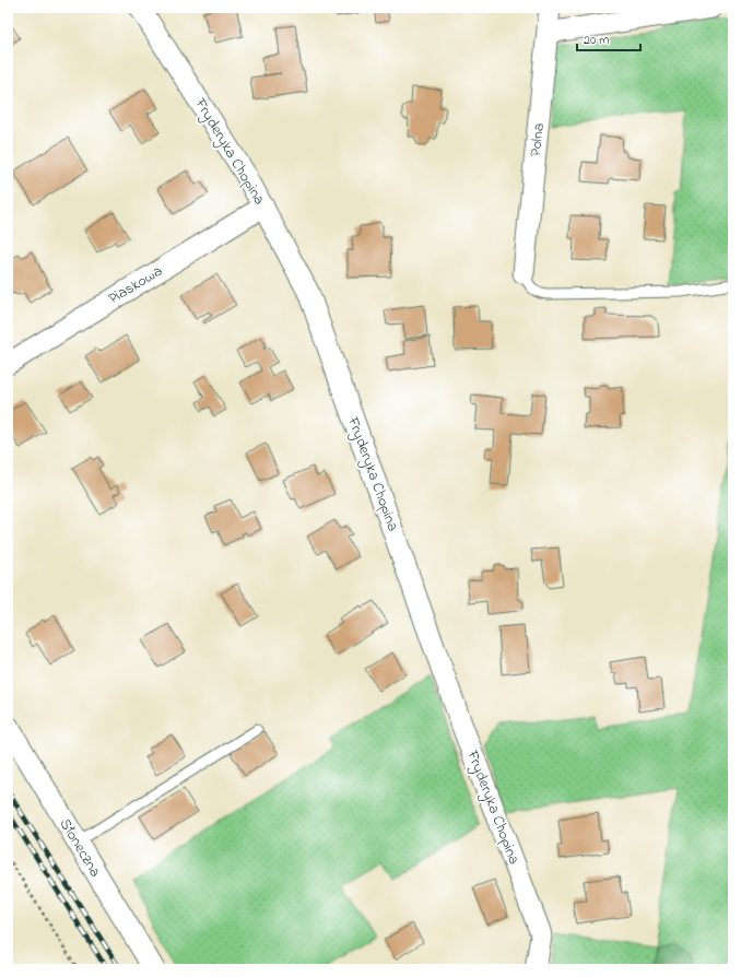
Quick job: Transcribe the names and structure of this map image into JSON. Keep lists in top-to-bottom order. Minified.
{"streets":{"street":["Polna","Fryderyka Chopina","Piaskowa","Słoneczna"]},"crossings":[["Fryderyka Chopina","Piaskowa"]],"scale_bar":"20 m"}
